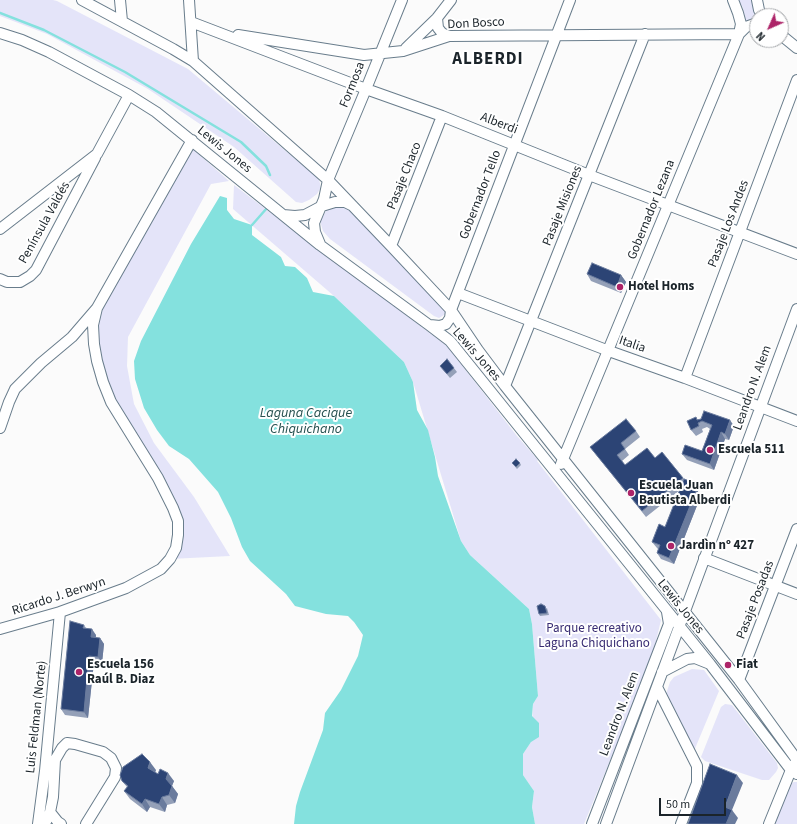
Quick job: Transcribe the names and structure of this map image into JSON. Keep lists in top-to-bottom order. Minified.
{"streets":{"street":["Don Bosco","Formosa","Alberdi","Lewis Jones","Pasaje Chaco","Gobernador Tello","Pasaje Misiones","Gobernador Lezana","Península Valdés","Pasaje Los Andes","Italia","Leandro N. Alem","Ricardo J. Berwyn","Pasaje Posadas","Luis Feldman (Norte)"]},"crossings":[["Don Bosco","Formosa"],["Don Bosco","Alberdi"],["Don Bosco","Gobernador Tello"],["Don Bosco","Pasaje Misiones"],["Don Bosco","Gobernador Lezana"],["Formosa","Alberdi"],["Formosa","Lewis Jones"],["Alberdi","Pasaje Chaco"],["Alberdi","Gobernador Tello"],["Alberdi","Pasaje Misiones"],["Alberdi","Gobernador Lezana"],["Alberdi","Pasaje Los Andes"],["Lewis Jones","Pasaje Chaco"],["Lewis Jones","Gobernador Tello"],["Lewis Jones","Pasaje Misiones"],["Lewis Jones","Gobernador Lezana"],["Lewis Jones","Península Valdés"],["Lewis Jones","Leandro N. Alem"],["Lewis Jones","Pasaje Posadas"],["Gobernador Tello","Italia"],["Pasaje Misiones","Italia"],["Gobernador Lezana","Italia"],["Pasaje Los Andes","Italia"],["Italia","Leandro N. Alem"],["Ricardo J. Berwyn","Luis Feldman (Norte)"]],"districts":["ALBERDI"],"water":["Laguna Cacique Chiquichano"],"parks":["Parque recreativo Laguna Chiquichano"],"places":["Hotel Homs","Escuela 511","Escuela Juan Bautista Alberdi","Jardìn nº 427","Fiat","Escuela 156 Raúl B. Diaz"],"scale_bar":"50 m","north":"bottom left"}
